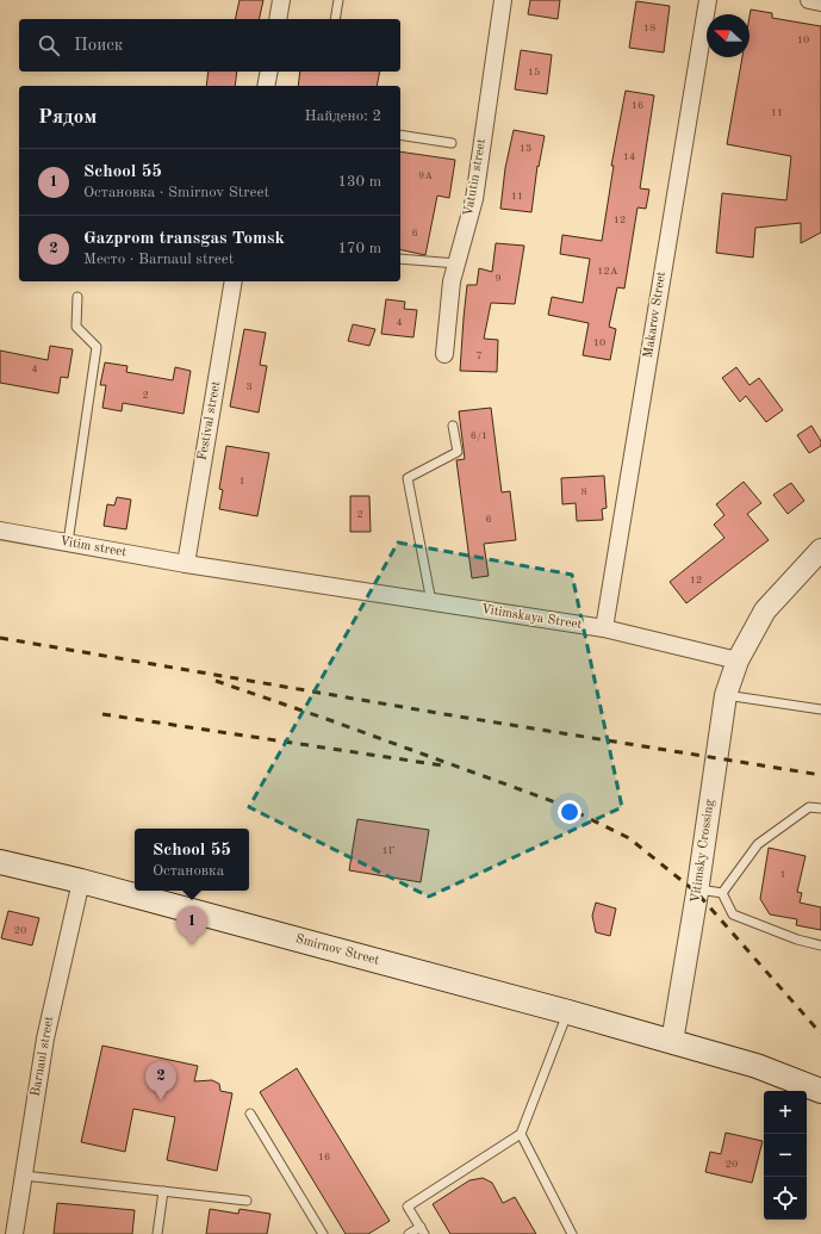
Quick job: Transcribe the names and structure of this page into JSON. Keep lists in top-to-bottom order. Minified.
{"streets":{"main road":["Smirnov Street"],"street":["Vatutin street","Makarov Street","Festival street","Vitim street","Vitimskaya Street","Vitimsky Crossing","Barnaul street"]},"crossings":[["Makarov Street","Vitimskaya Street"],["Festival street","Vitim street"],["Festival street","Vitimskaya Street"],["Vitim street","Vitimskaya Street"],["Vitimskaya Street","Vitimsky Crossing"],["Vitimsky Crossing","Smirnov Street"],["Smirnov Street","Barnaul street"]],"house_numbers":["18","10","15","16","11","13","14","9А","11","12","6","12А","9","4","10","7","4","3","2","6/1","1","8","2","6","12","1Г","1","20","16","20"],"north":"left","page":{"search":"Поиск","heading":["Рядом","Найдено: 2"],"list":[{"mark":"1","name":"School 55","note":"Остановка · Smirnov Street","value":"130 m"},{"mark":"2","name":"Gazprom transgas Tomsk","note":"Место · Barnaul street","value":"170 m"}],"popup":["School 55","Остановка"],"pins":["1","2"],"map_buttons":["+","−"]}}
